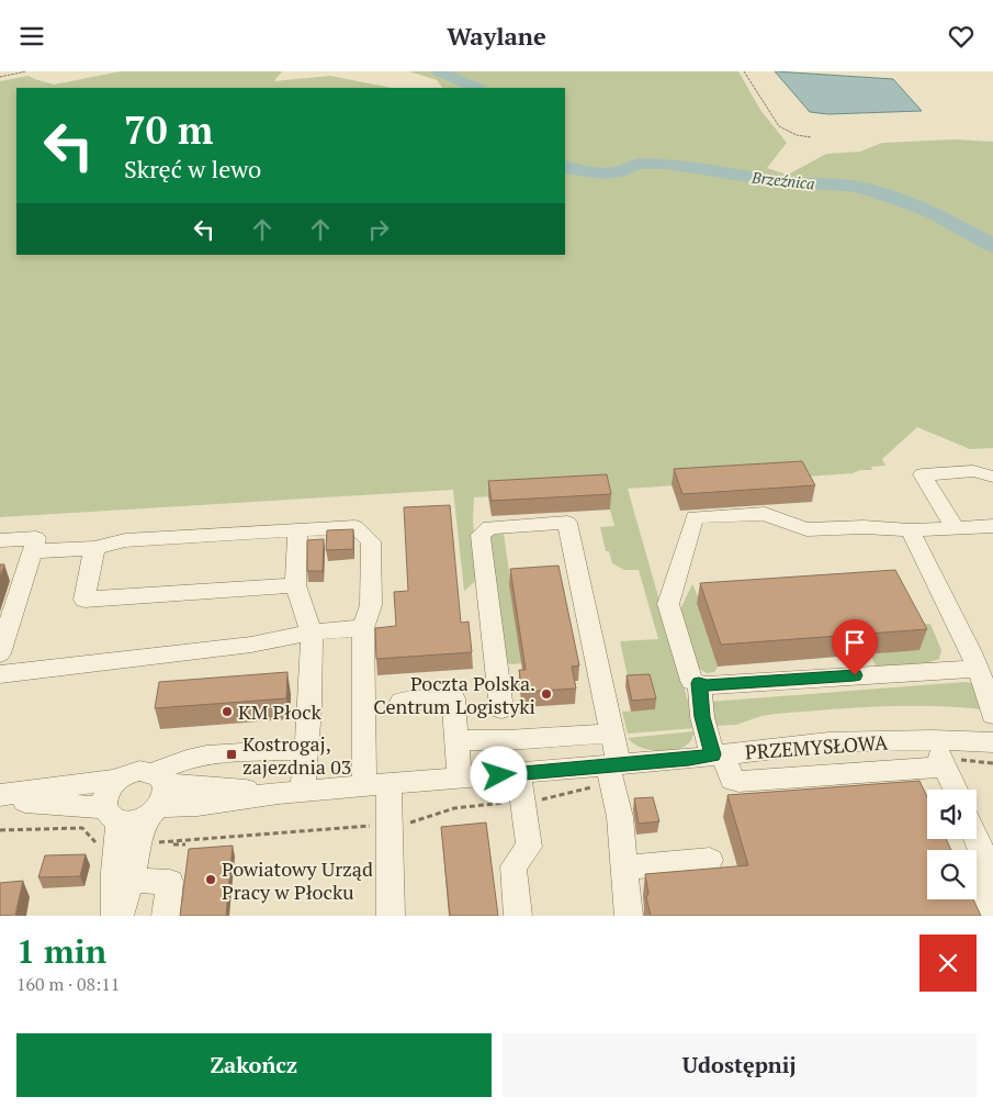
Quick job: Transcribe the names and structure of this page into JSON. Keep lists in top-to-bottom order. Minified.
{"water":["Brzeźnica"],"places":{"other":["Poczta Polska. Centrum Logistyki","KM Płock","Powiatowy Urząd Pracy w Płocku"],"transit":["Kostrogaj, zajezdnia 03"]},"page":{"header":"Waylane","turn":["70 m","Skręć w lewo"],"heading":["1 min","160 m · 08:11"],"buttons":["Zakończ","Udostępnij"]}}
